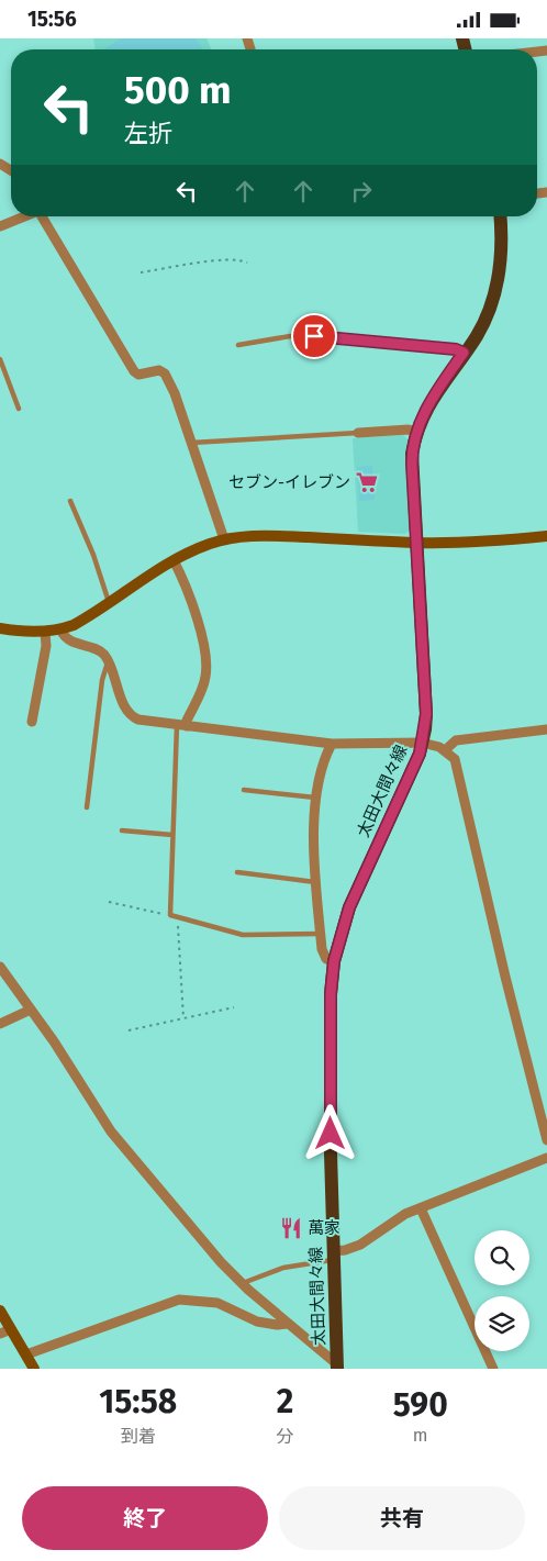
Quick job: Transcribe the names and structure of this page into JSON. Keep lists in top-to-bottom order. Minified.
{"streets":{"main road":["太田大間々線"]},"places":{"supermarket":["セブン-イレブン"],"restaurant":["萬家"]},"page":{"status":"15:56","turn":["500 m","左折"],"eta":["15:58","到着","2","分","590","m"],"buttons":["終了","共有"]}}
